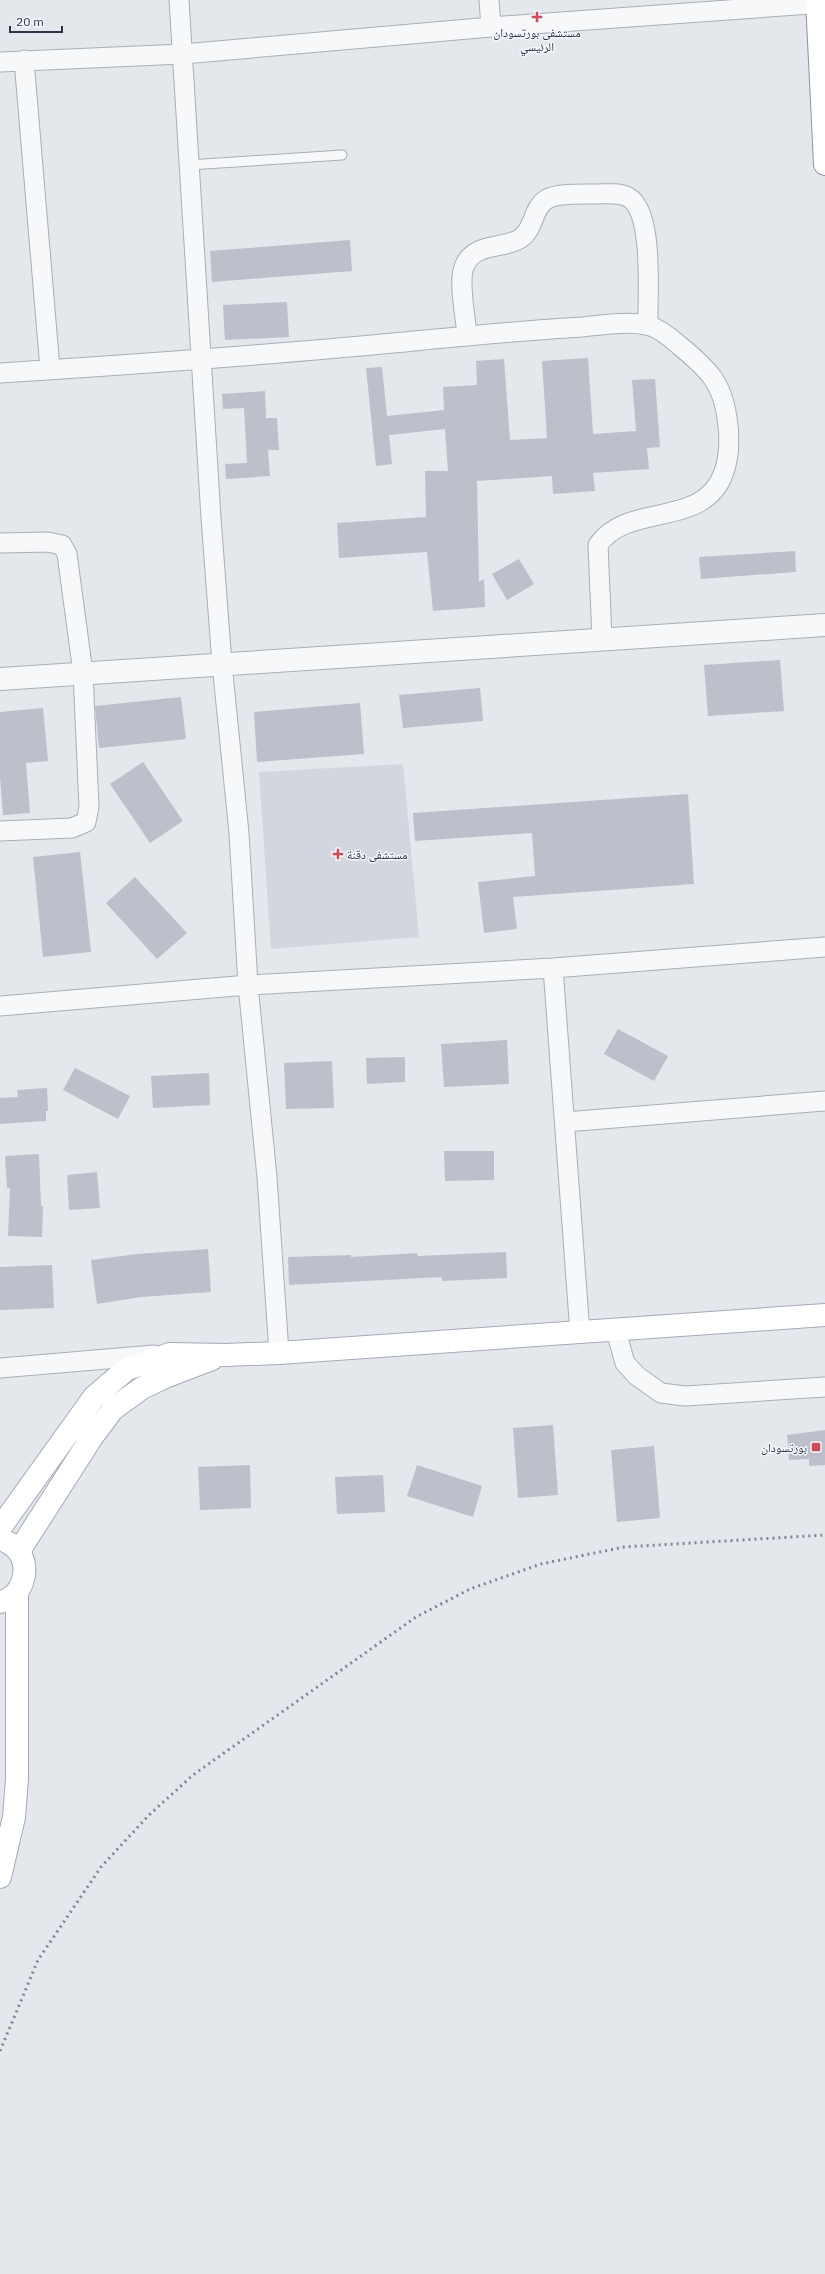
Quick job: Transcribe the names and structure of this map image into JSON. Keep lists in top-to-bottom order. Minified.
{"places":{"health":["مستشفى بورتسودان الرئيسي","مستشفى دقنة"],"transit":["بورتسودان"]},"scale_bar":"20 m"}
